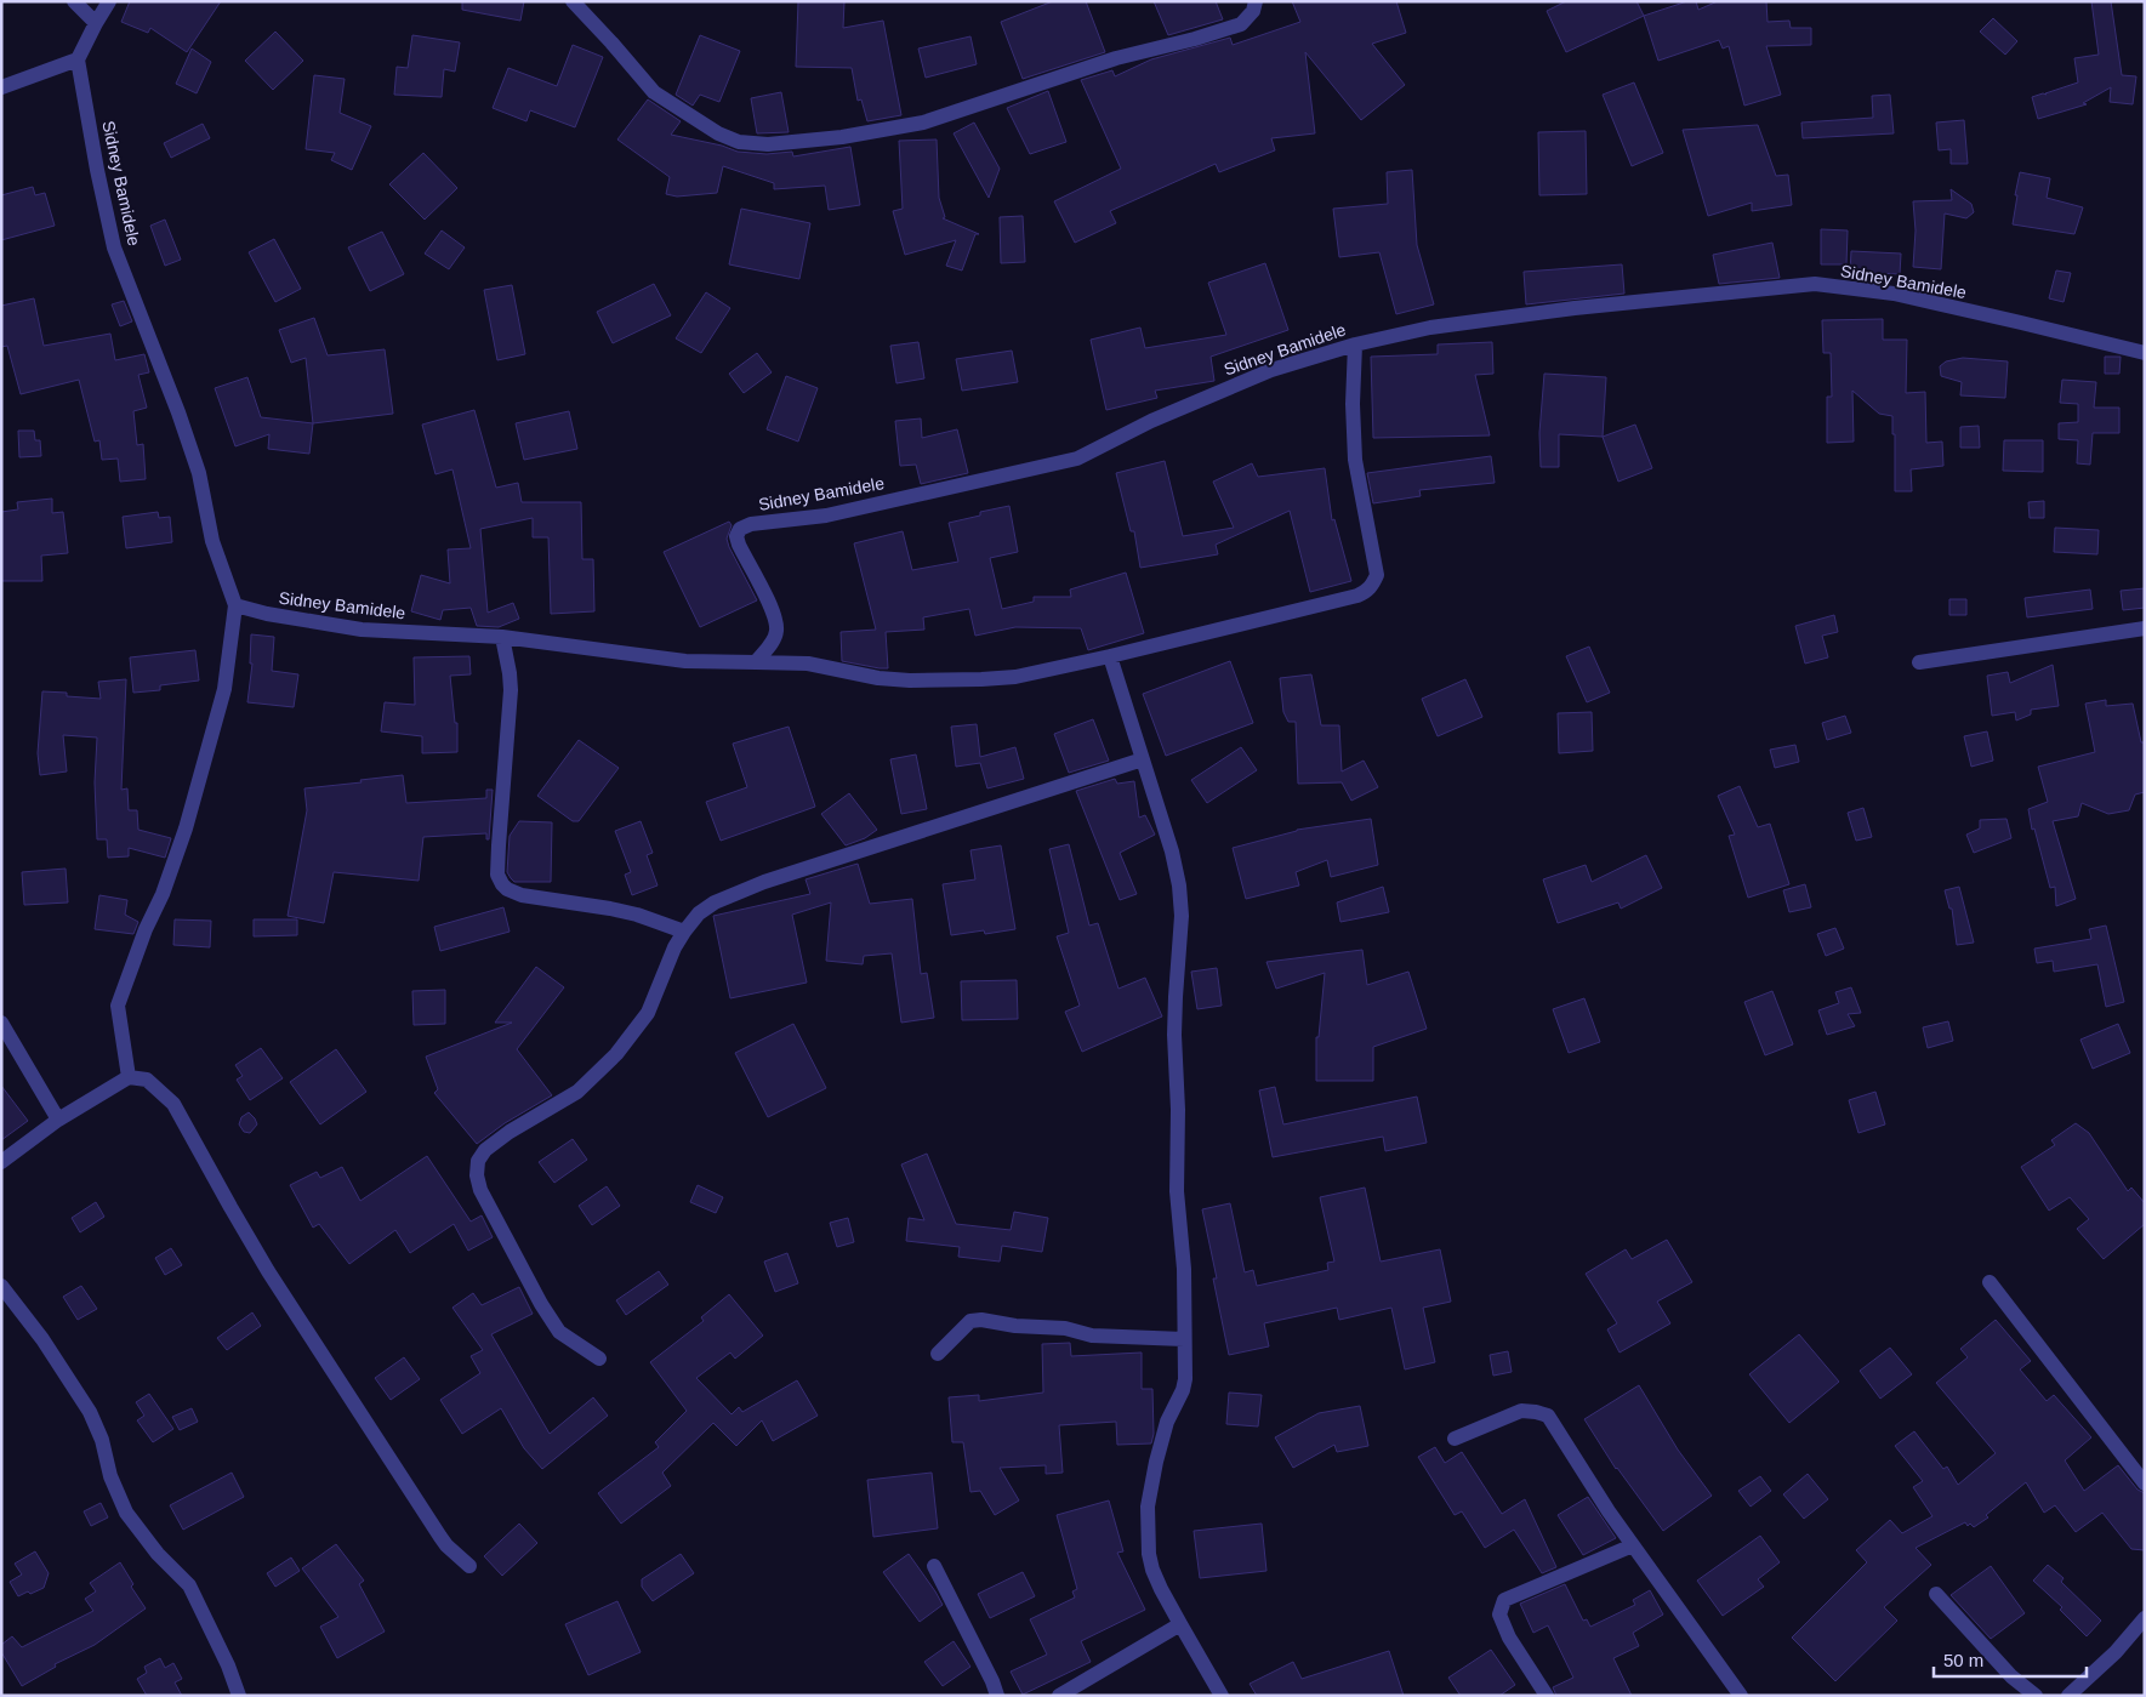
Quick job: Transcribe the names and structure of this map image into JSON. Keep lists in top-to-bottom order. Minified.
{"streets":{"street":["Sidney Bamidele"]},"scale_bar":"50 m"}
